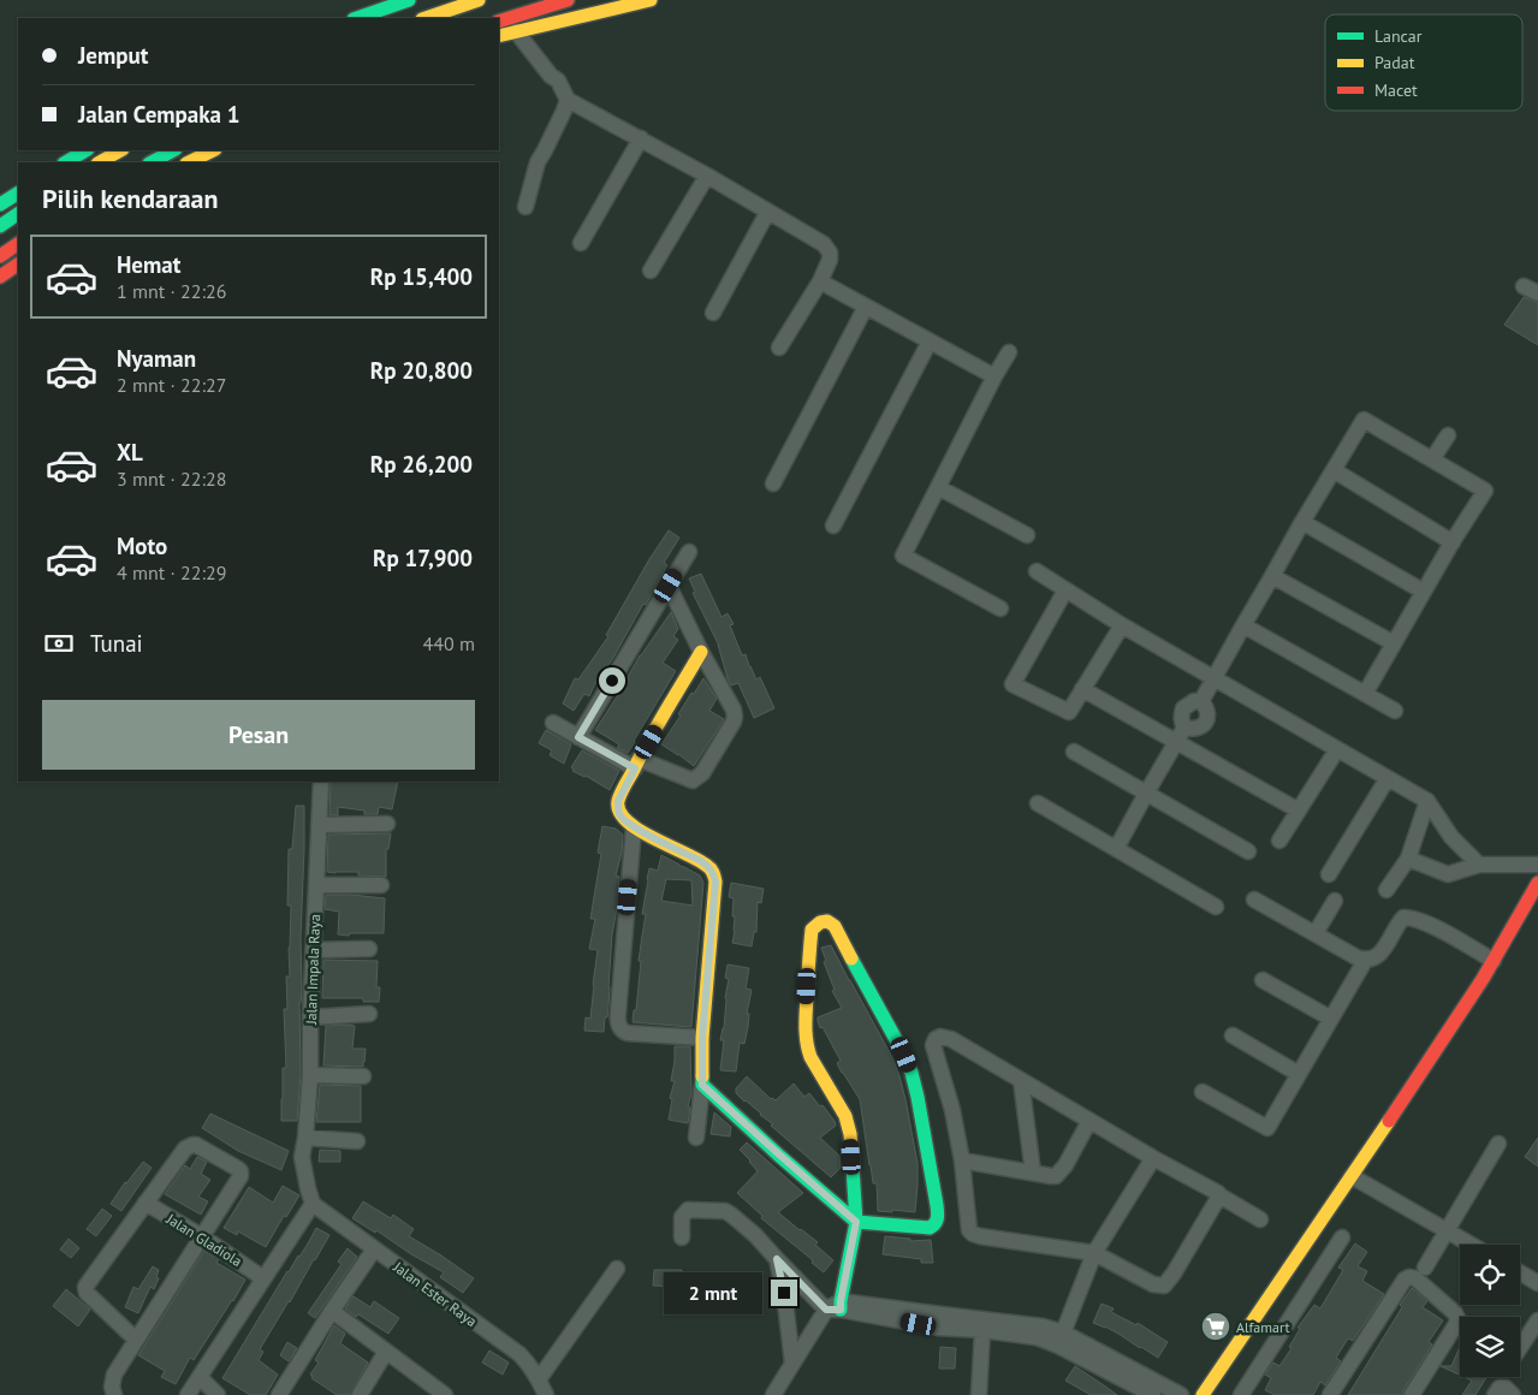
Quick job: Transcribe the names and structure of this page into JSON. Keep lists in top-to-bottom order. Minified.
{"streets":{"street":["Jalan Impala Raya","Jalan Gladiola","Jalan Ester Raya"]},"crossings":[["Jalan Impala Raya","Jalan Ester Raya"]],"places":{"supermarket":["Alfamart"]},"legend":["Lancar","Padat","Macet"],"page":{"banner":["Jemput","Jalan Cempaka 1"],"heading":"Pilih kendaraan","list":[{"name":"Hemat","note":"1 mnt · 22:26","value":"Rp 15,400"},{"name":"Nyaman","note":"2 mnt · 22:27","value":"Rp 20,800"},{"name":"XL","note":"3 mnt · 22:28","value":"Rp 26,200"},{"name":"Moto","note":"4 mnt · 22:29","value":"Rp 17,900"}],"pay":["Tunai","440 m"],"buttons":"Pesan","bubble":"2 mnt"}}
